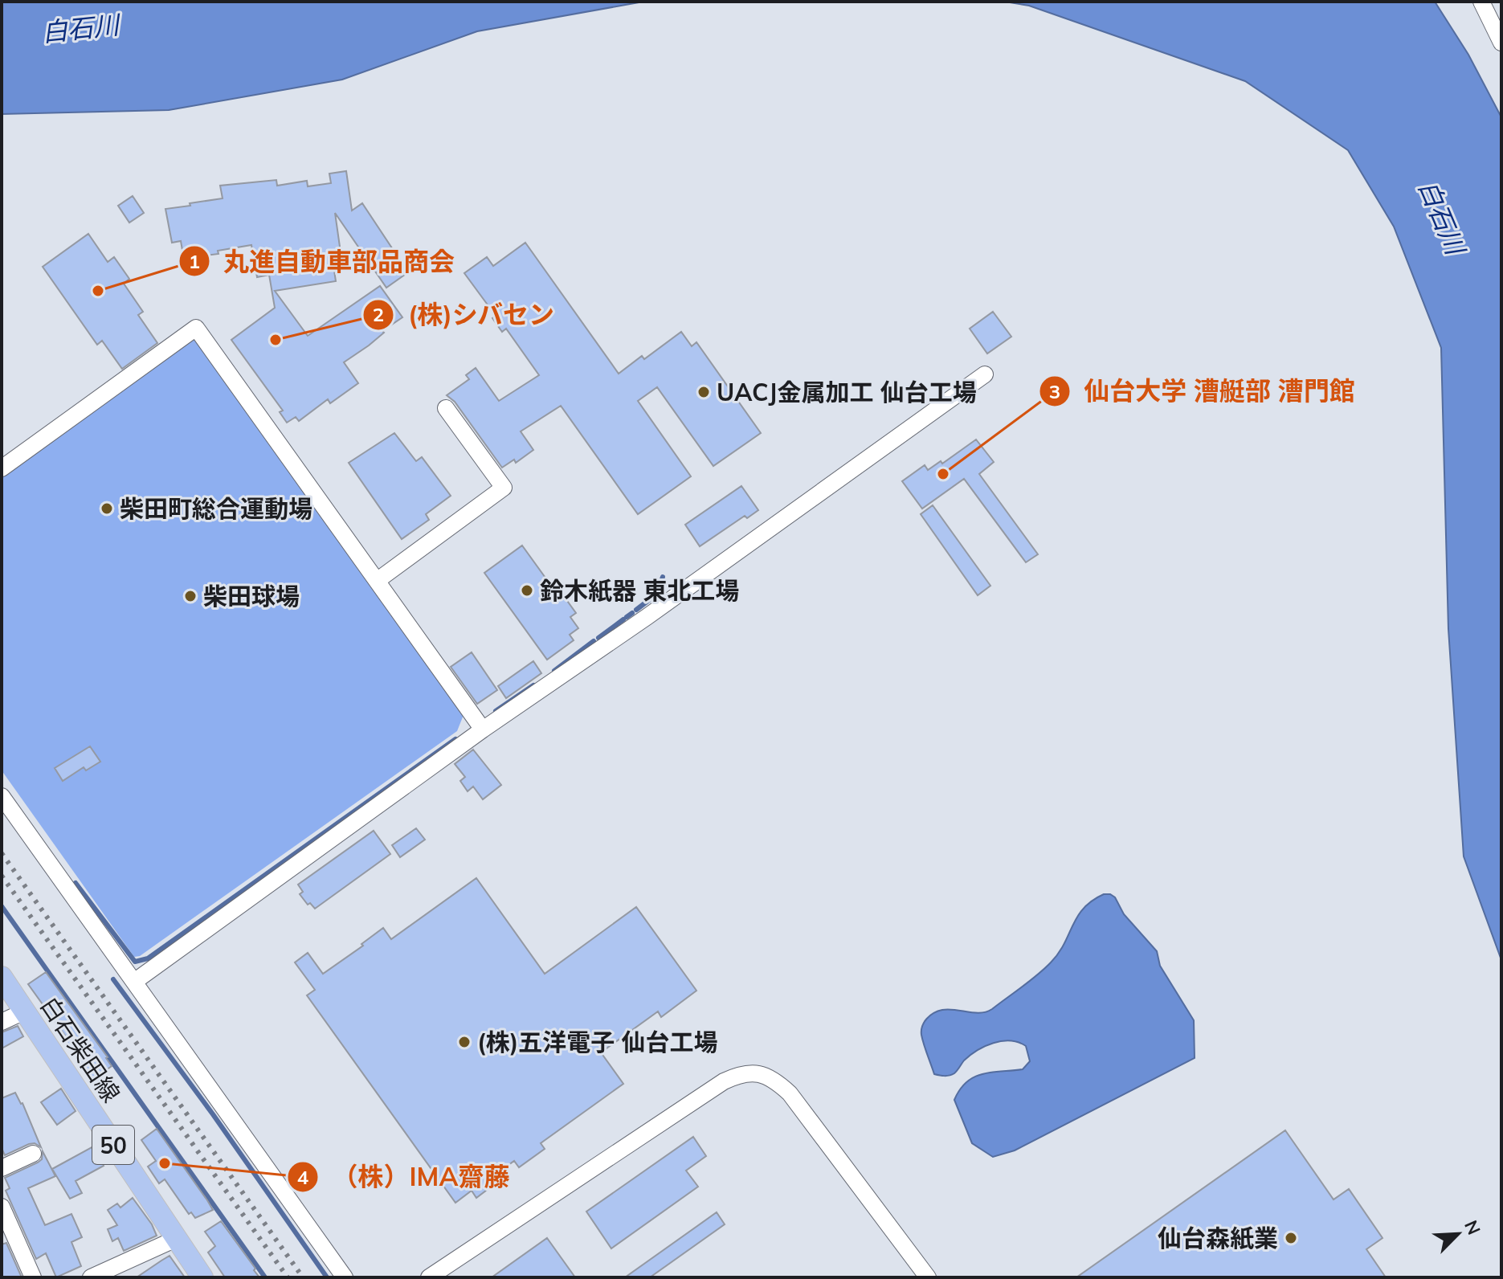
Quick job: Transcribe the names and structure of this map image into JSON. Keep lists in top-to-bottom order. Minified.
{"streets":{"main road":["白石柴田線","50"]},"water":["白石川"],"places":["丸進自動車部品商会","(株)シバセン","UACJ金属加工 仙台工場","仙台大学 漕艇部 漕門館","柴田町総合運動場","鈴木紙器 東北工場","柴田球場","(株)五洋電子 仙台工場","（株）IMA齋藤","仙台森紙業"],"north":"top right"}
